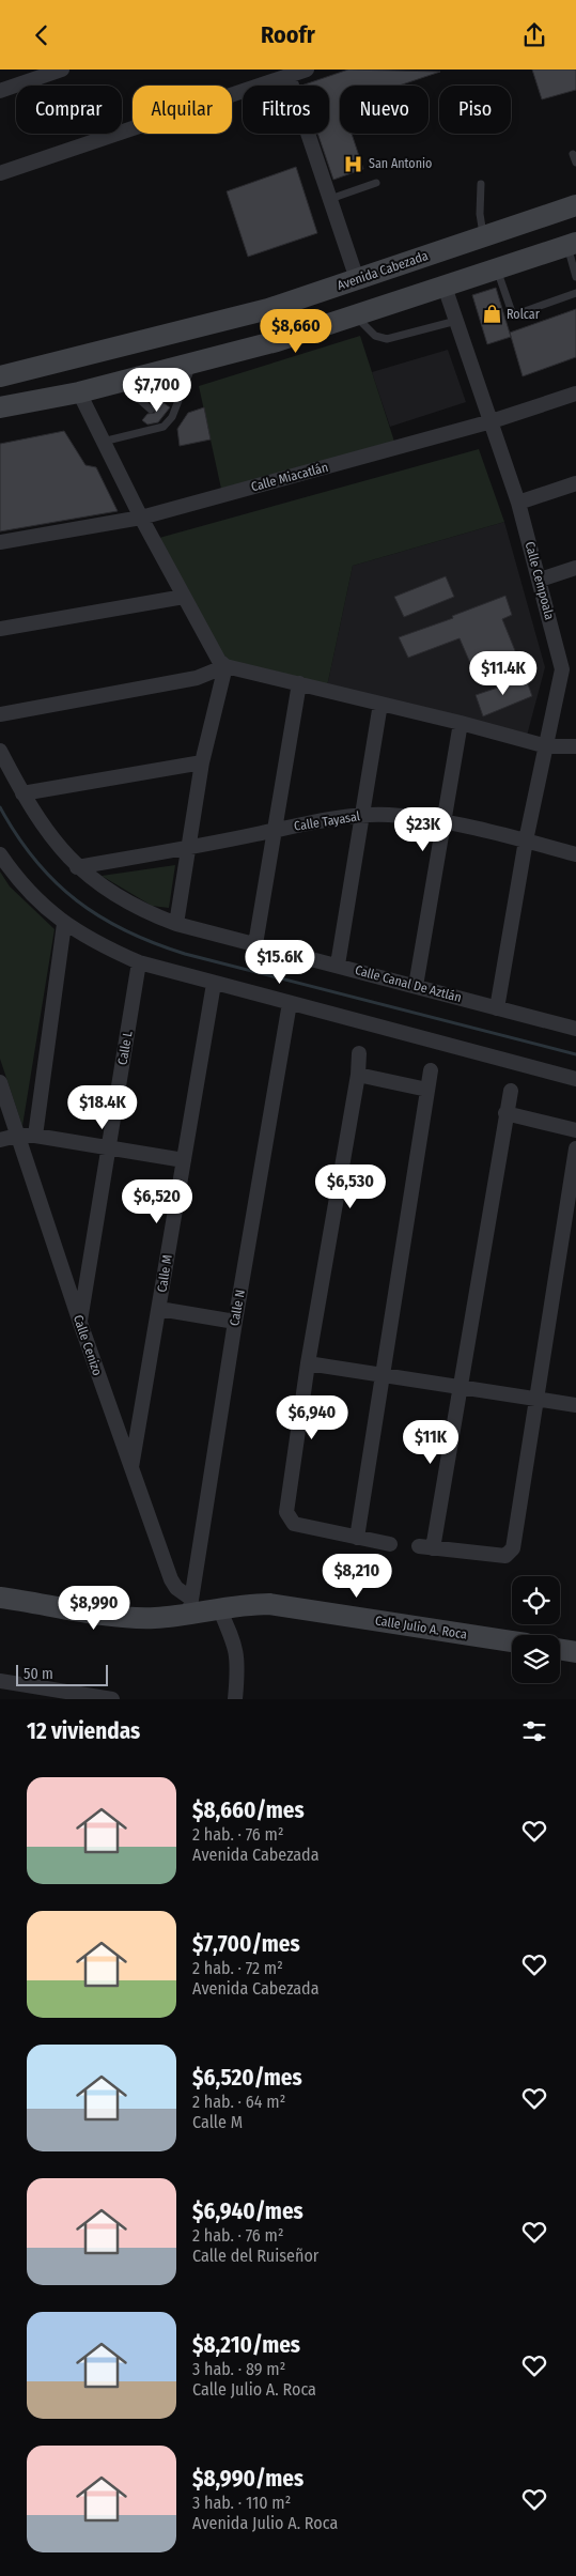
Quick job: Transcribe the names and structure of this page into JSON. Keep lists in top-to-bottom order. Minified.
{"streets":{"main road":["Avenida Cabezada","Calle Julio A. Roca"],"street":["Calle Miacatlán","Calle Cempoala","Calle Tayasal","Calle Canal De Aztlán","Calle L","Calle M","Calle N","Calle Cenizo"]},"crossings":[["Calle Miacatlán","Calle Cempoala"],["Calle Cempoala","Calle Tayasal"],["Calle Cempoala","Calle Canal De Aztlán"],["Calle Tayasal","Calle Canal De Aztlán"],["Calle L","Calle Cenizo"],["Calle M","Calle Cenizo"],["Calle N","Calle Cenizo"],["Calle N","Calle Julio A. Roca"],["Calle Cenizo","Calle Julio A. Roca"]],"places":{"hospital":["San Antonio"],"shop":["Rolcar"]},"scale_bar":"50 m","page":{"header":"Roofr","chip":["Comprar","Alquilar","Filtros","Nuevo","Piso"],"price":["$8,660","$7,700","$11.4K","$23K","$15.6K","$18.4K","$6,530","$6,520","$6,940","$11K","$8,210","$8,990"],"scale":"50 m","heading":"12 viviendas","list":[{"name":"$8,660/mes","note":"2 hab. · 76 m² · Avenida Cabezada"},{"name":"$7,700/mes","note":"2 hab. · 72 m² · Avenida Cabezada"},{"name":"$6,520/mes","note":"2 hab. · 64 m² · Calle M"},{"name":"$6,940/mes","note":"2 hab. · 76 m² · Calle del Ruiseñor"},{"name":"$8,210/mes","note":"3 hab. · 89 m² · Calle Julio A. Roca"},{"name":"$8,990/mes","note":"3 hab. · 110 m² · Avenida Julio A. Roca"}]}}
